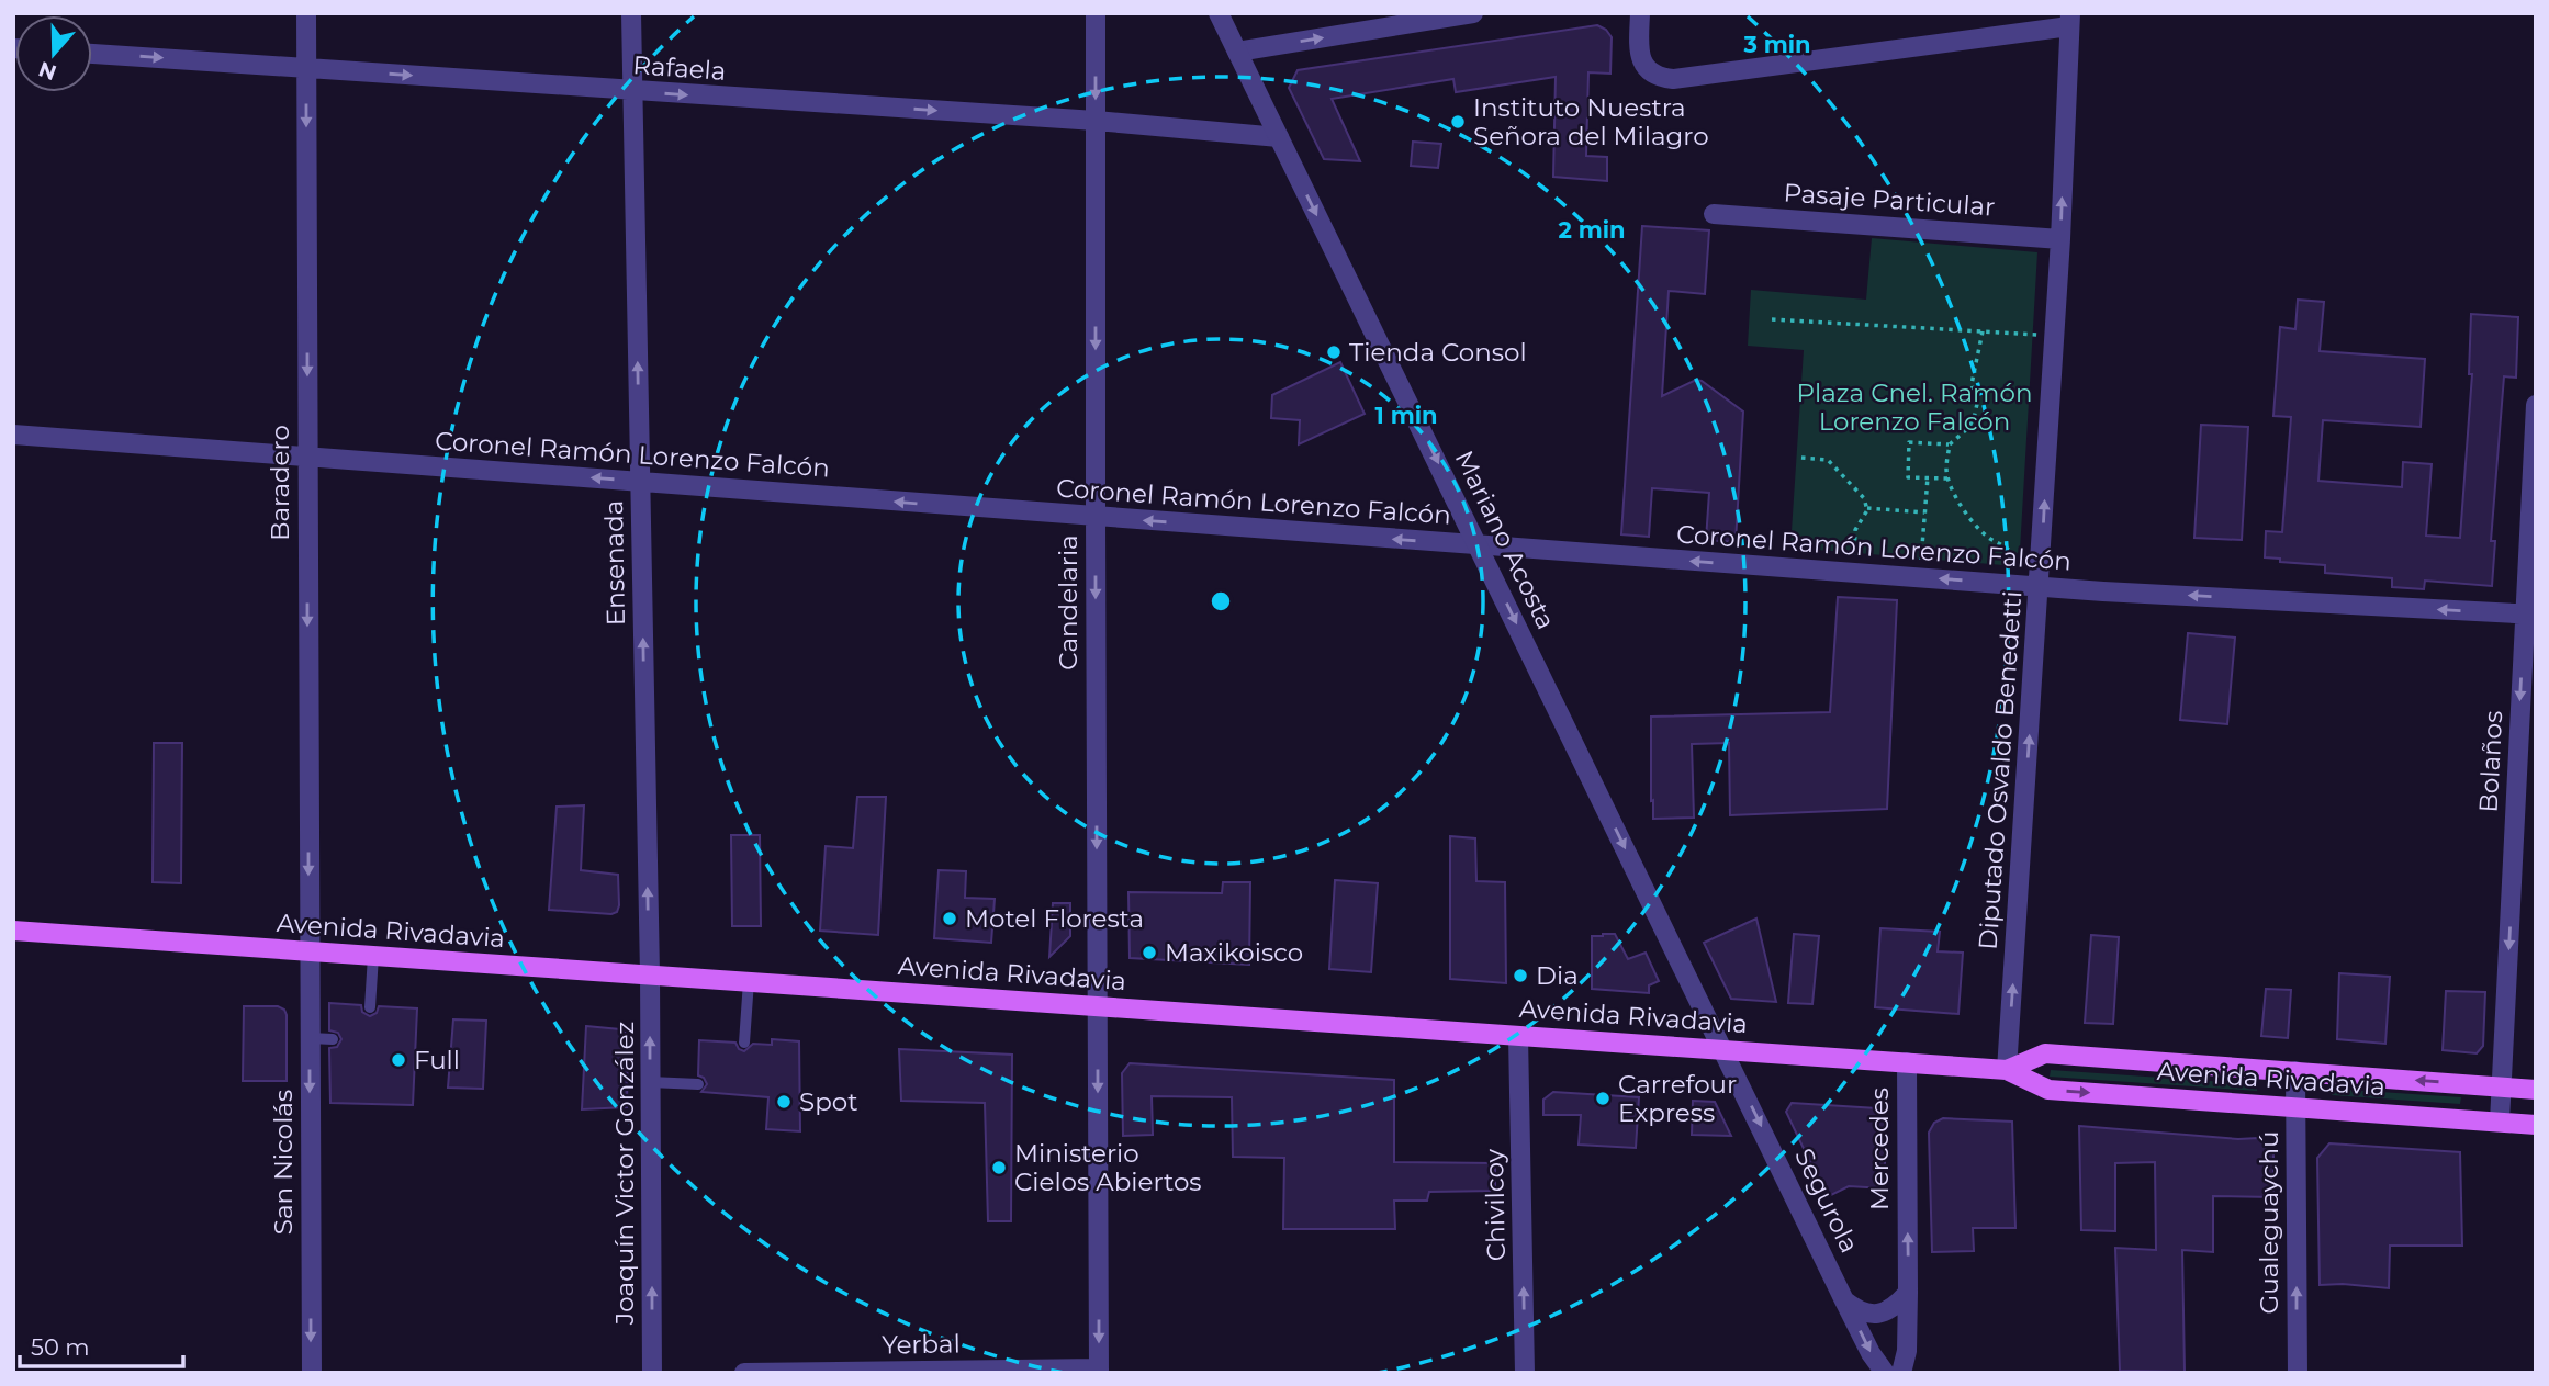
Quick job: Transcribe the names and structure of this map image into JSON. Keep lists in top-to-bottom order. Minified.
{"streets":{"main road":["Avenida Rivadavia"],"street":["Rafaela","Pasaje Particular","Coronel Ramón Lorenzo Falcón","Baradero","Mariano Acosta","Ensenada","Candelaria","Bolaños","Diputado Osvaldo Benedetti","Mercedes","San Nicolás","Joaquín Victor González","Segurola","Chivilcoy","Gualeguaychú","Yerbal"]},"crossings":[["Rafaela","Baradero"],["Rafaela","Mariano Acosta"],["Rafaela","Ensenada"],["Rafaela","Candelaria"],["Pasaje Particular","Diputado Osvaldo Benedetti"],["Coronel Ramón Lorenzo Falcón","Baradero"],["Coronel Ramón Lorenzo Falcón","Mariano Acosta"],["Coronel Ramón Lorenzo Falcón","Ensenada"],["Coronel Ramón Lorenzo Falcón","Candelaria"],["Coronel Ramón Lorenzo Falcón","Bolaños"],["Coronel Ramón Lorenzo Falcón","Diputado Osvaldo Benedetti"],["Baradero","Avenida Rivadavia"],["Baradero","San Nicolás"],["Mariano Acosta","Avenida Rivadavia"],["Mariano Acosta","Segurola"],["Ensenada","Avenida Rivadavia"],["Ensenada","Joaquín Victor González"],["Candelaria","Avenida Rivadavia"],["Candelaria","Yerbal"],["Bolaños","Avenida Rivadavia"],["Diputado Osvaldo Benedetti","Avenida Rivadavia"],["Avenida Rivadavia","Mercedes"],["Avenida Rivadavia","San Nicolás"],["Avenida Rivadavia","Joaquín Victor González"],["Avenida Rivadavia","Segurola"],["Avenida Rivadavia","Chivilcoy"],["Avenida Rivadavia","Gualeguaychú"]],"one_way":["Rafaela","Coronel Ramón Lorenzo Falcón","Baradero","Mariano Acosta","Ensenada","Candelaria","Bolaños","Diputado Osvaldo Benedetti","Mercedes","San Nicolás","Joaquín Victor González","Segurola","Chivilcoy","Gualeguaychú"],"parks":["Plaza Cnel. Ramón Lorenzo Falcón"],"places":["Instituto Nuestra Señora del Milagro","Tienda Consol","Motel Floresta","Maxikoisco","Dia","Full","Carrefour Express","Spot","Ministerio Cielos Abiertos"],"scale_bar":"50 m","north":"bottom","rings":["3 min","2 min","1 min"]}
